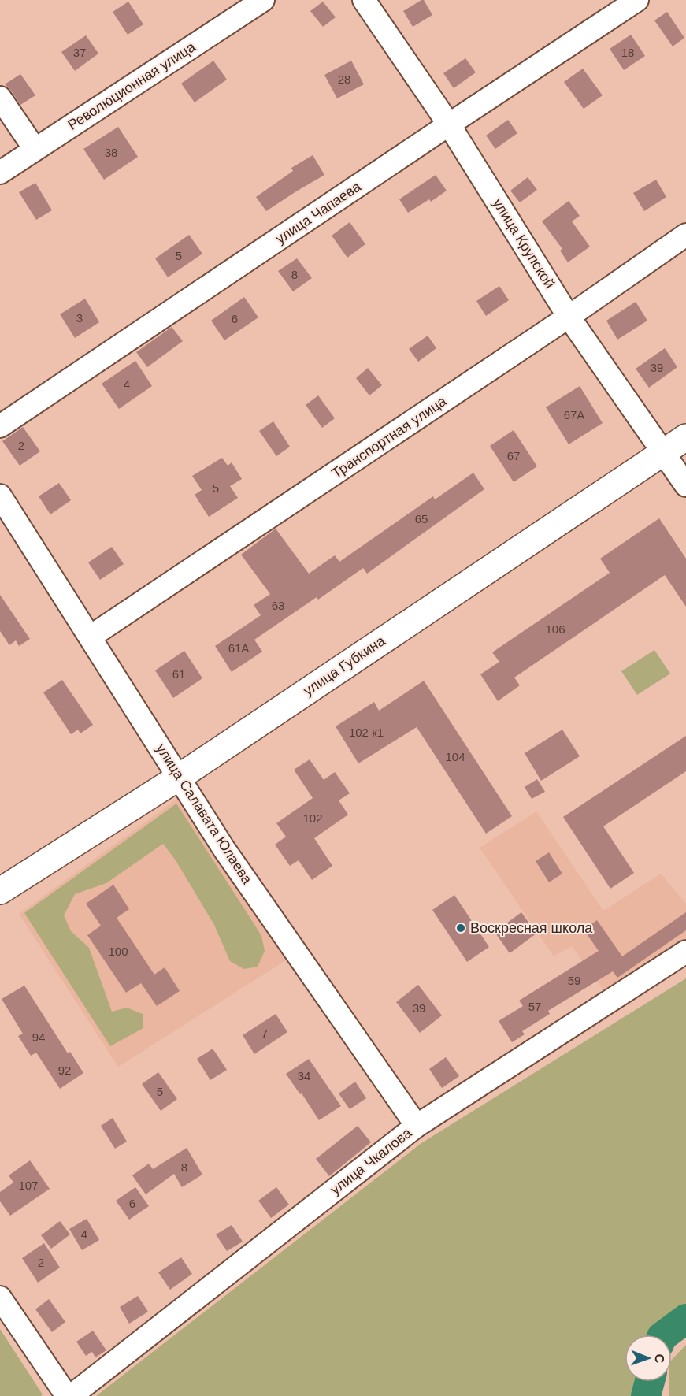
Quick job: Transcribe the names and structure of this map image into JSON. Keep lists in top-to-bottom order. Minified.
{"streets":{"main road":["улица Губкина"],"street":["Революционная улица","улица Чапаева","улица Крупской","Транспортная улица","улица Салавата Юлаева","улица Чкалова"]},"crossings":[["улица Чапаева","улица Крупской"],["улица Крупской","Транспортная улица"],["улица Крупской","улица Губкина"],["Транспортная улица","улица Салавата Юлаева"],["улица Губкина","улица Салавата Юлаева"],["улица Салавата Юлаева","улица Чкалова"]],"places":["Воскресная школа"],"house_numbers":["37","18","28","38","5","8","3","6","39","4","67А","2","67","5","65","63","106","61А","61","102 к1","104","102","100","59","57","39","7","94","92","34","5","8","107","6","4","2"],"north":"right"}
